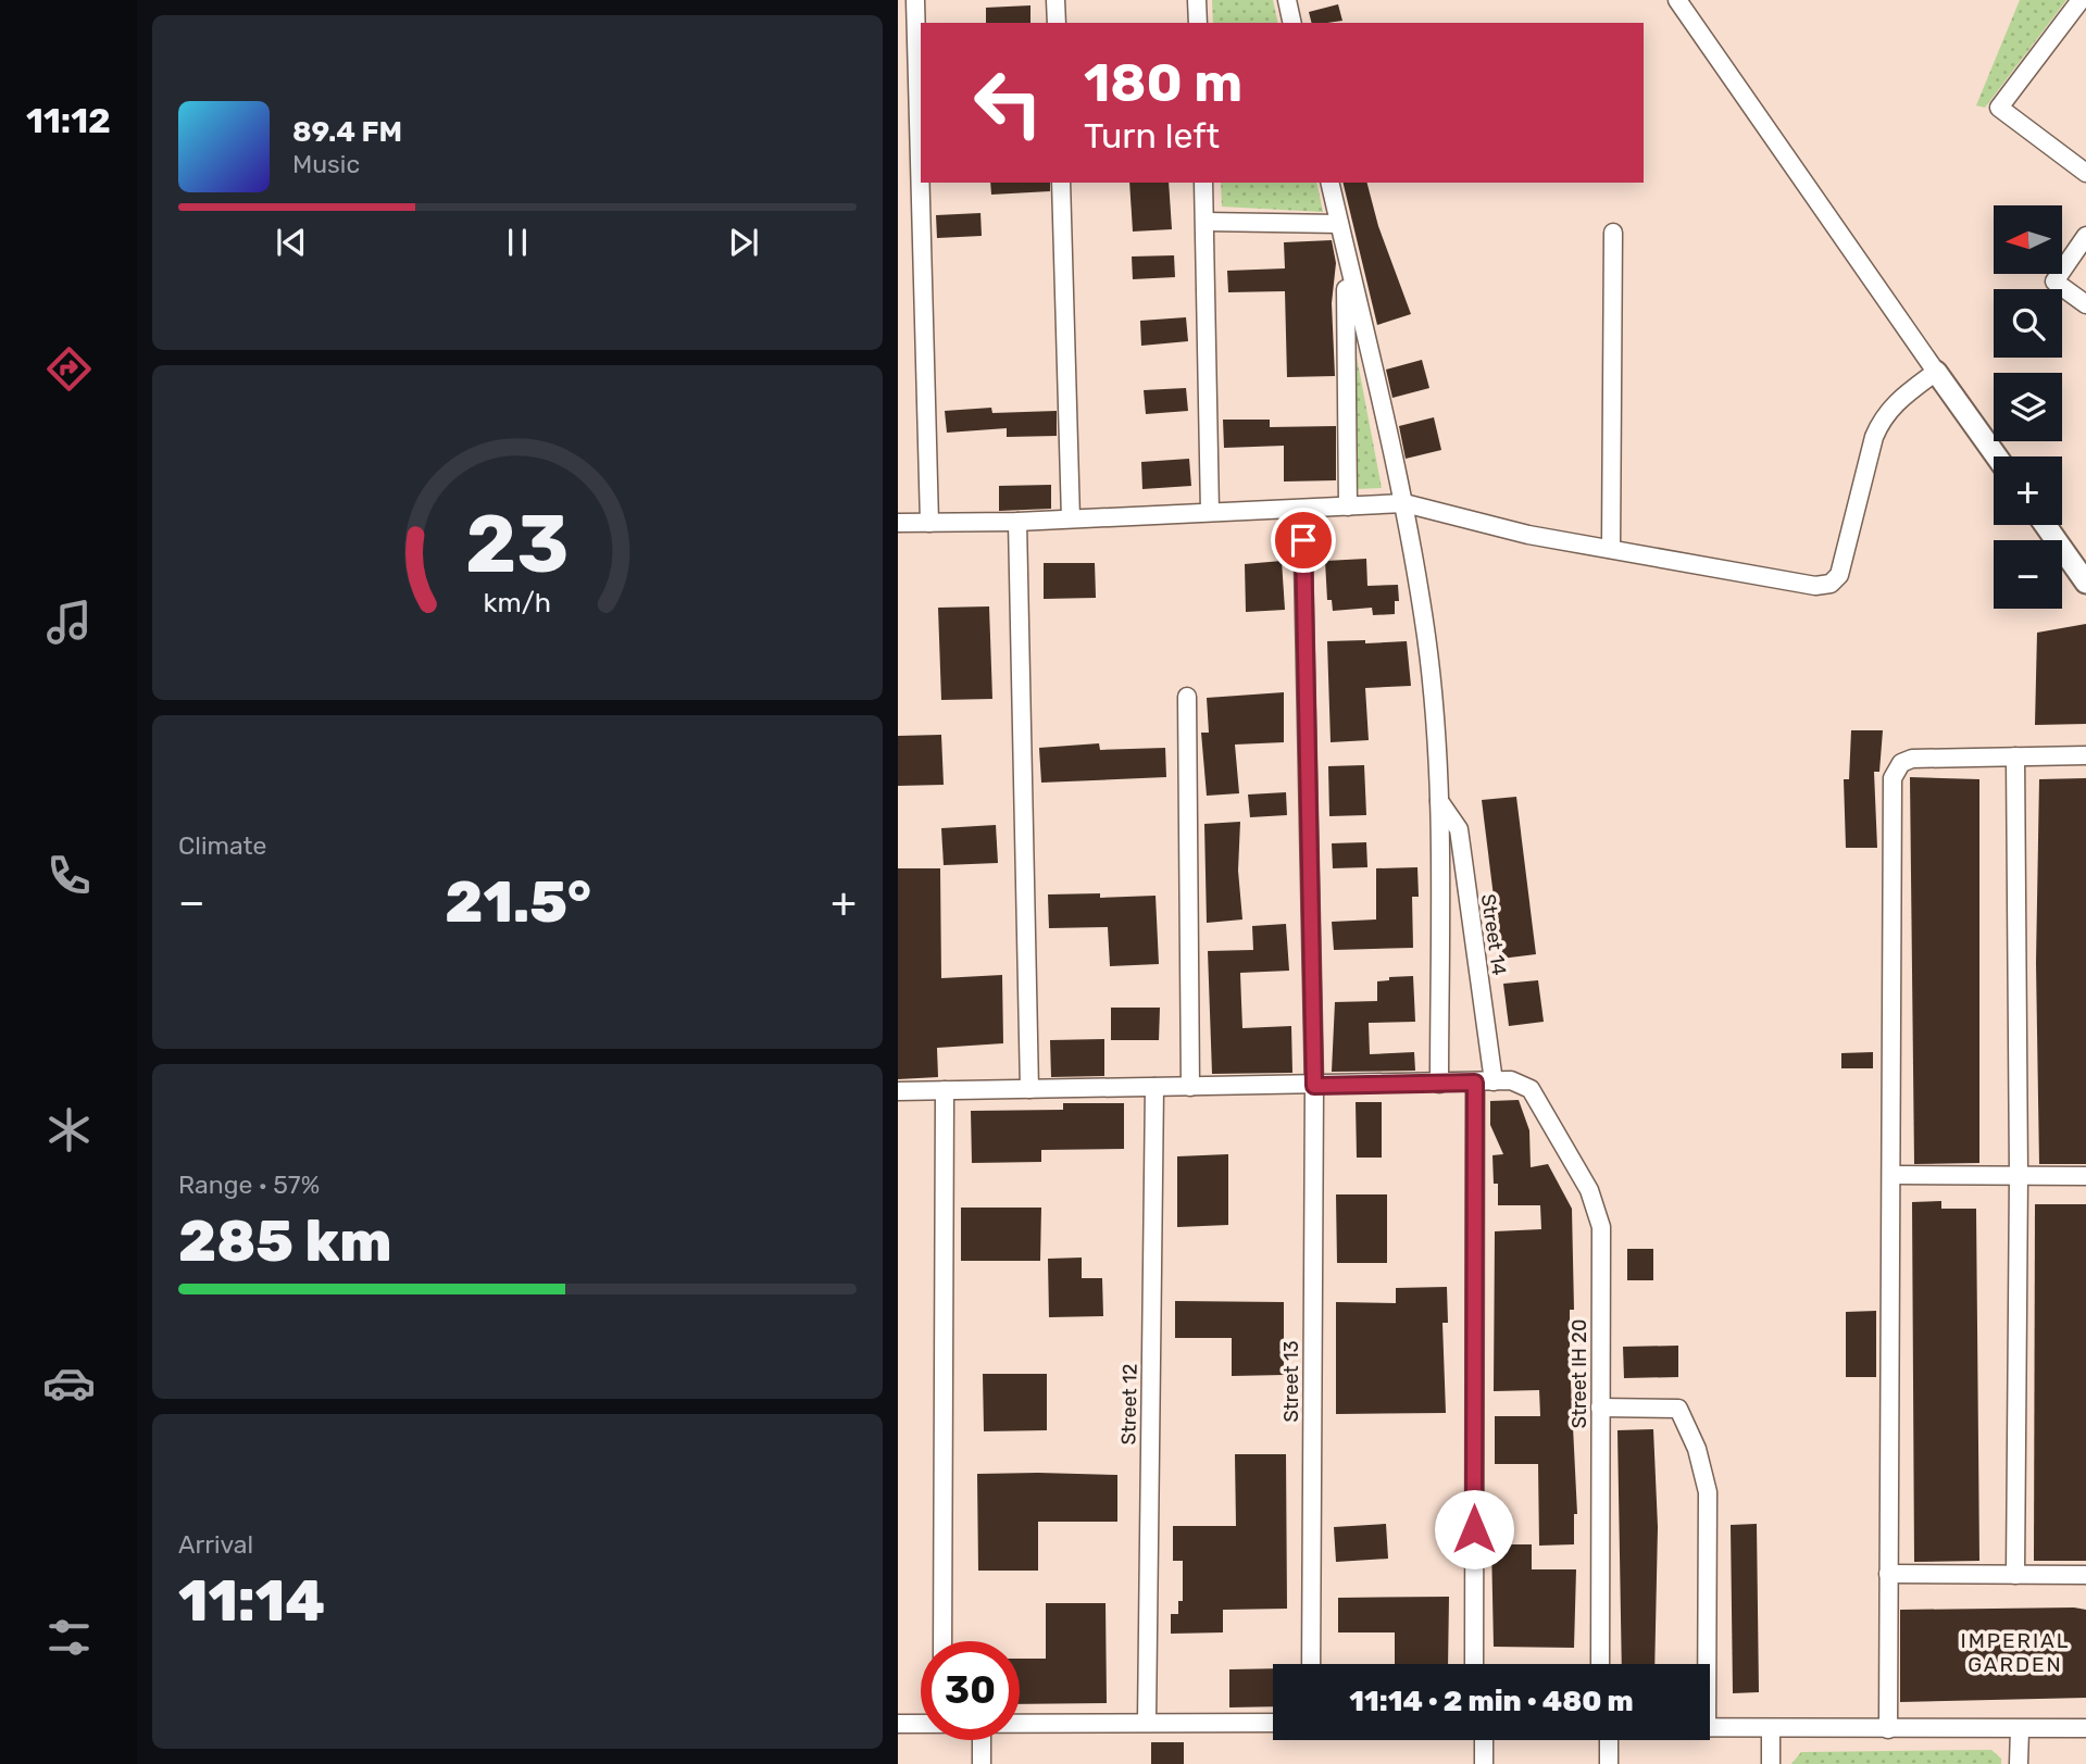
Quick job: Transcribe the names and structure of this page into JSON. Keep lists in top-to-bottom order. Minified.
{"streets":{"street":["Street 14","Street IH 20","Street 13","Street 12"]},"crossings":[["Street 14","Street IH 20"]],"districts":["IMPERIAL GARDEN"],"north":"left","page":{"tabs":"11:12","turn":["180 m","Turn left"],"song":["89.4 FM","Music"],"map_buttons":["+","−"],"tile":["Climate",["Range · 57%","285 km"],["Arrival","11:14"]],"heat":["−","21.5°","+"],"limit":"30","trip":"11:14 · 2 min · 480 m","gauge":["23","km/h"]}}
